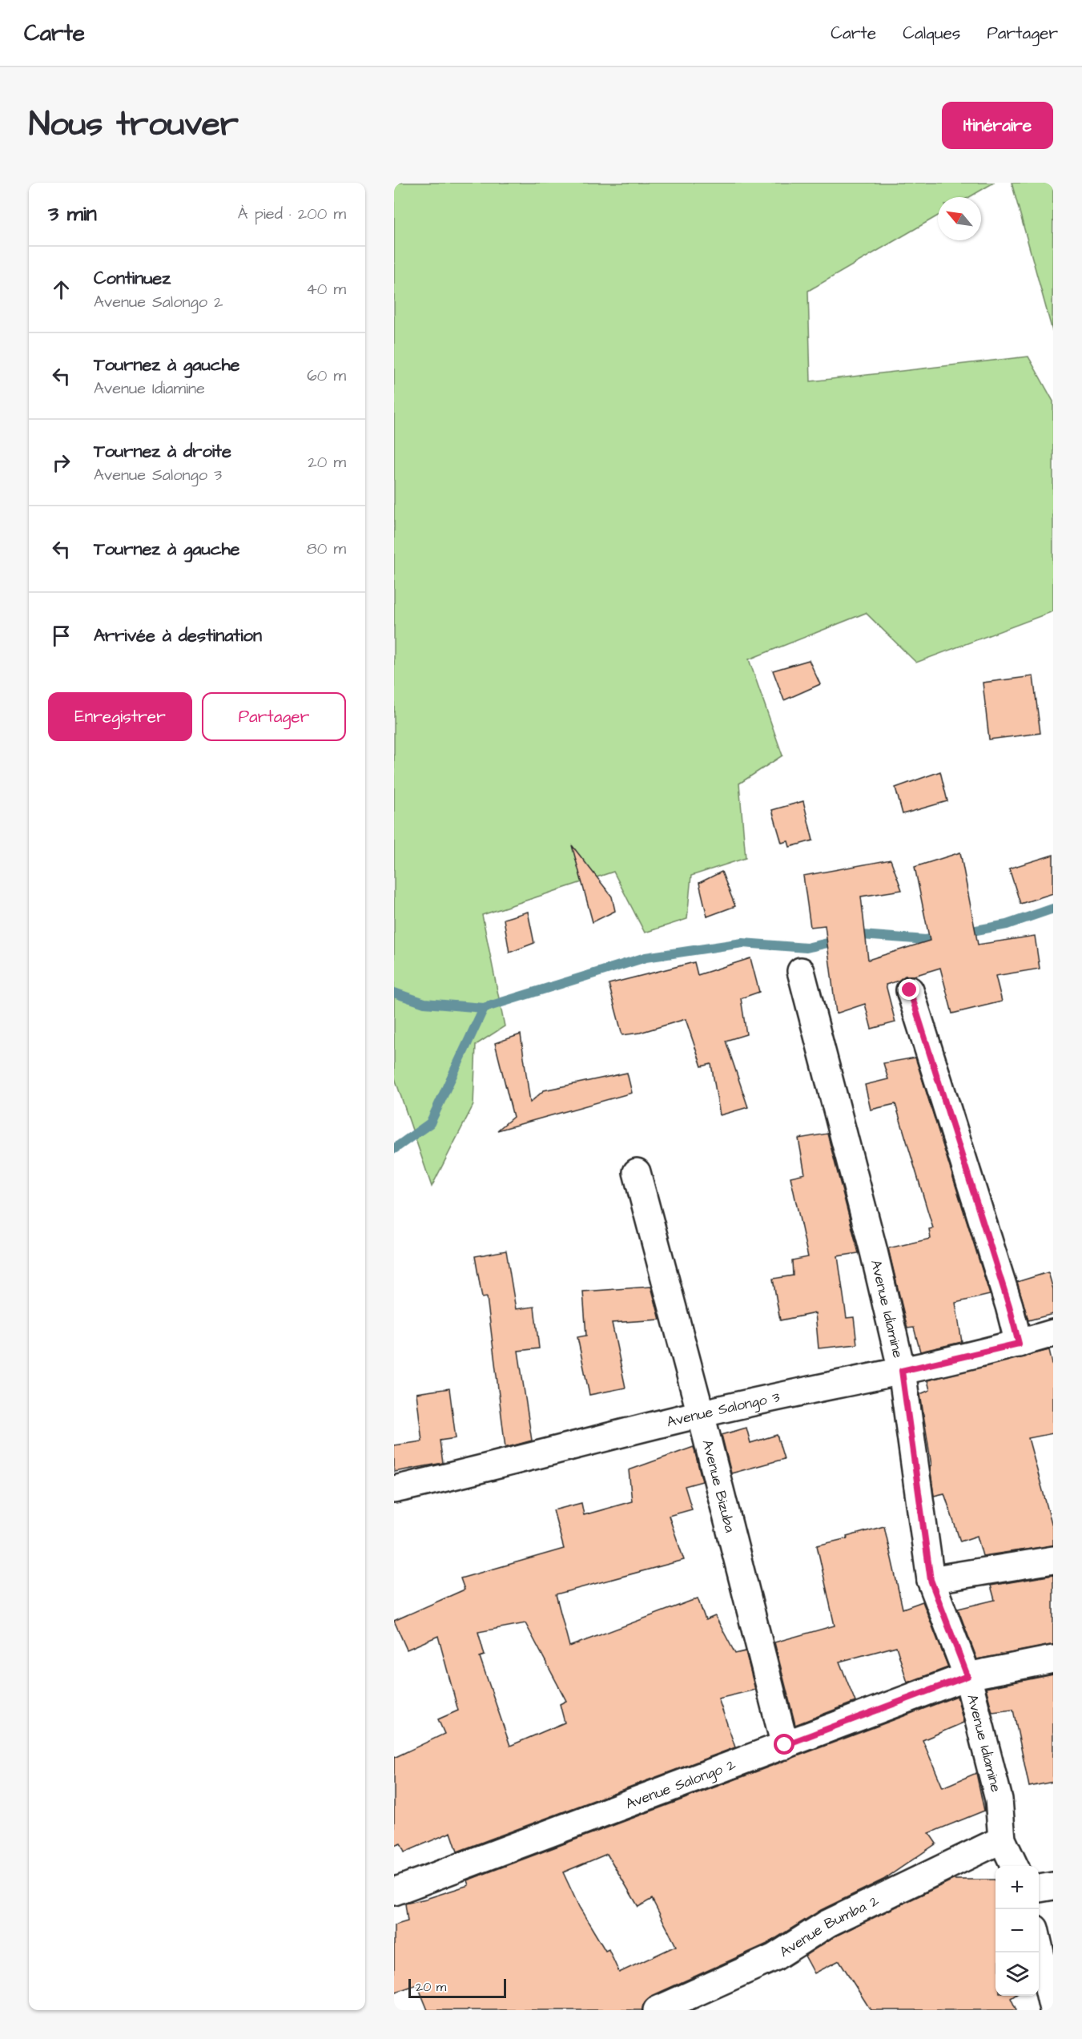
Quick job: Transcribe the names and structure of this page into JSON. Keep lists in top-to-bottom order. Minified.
{"streets":{"street":["Avenue Idiamine","Avenue Salongo 3","Avenue Bizuba","Avenue Salongo 2","Avenue Bumba 2"]},"crossings":[["Avenue Idiamine","Avenue Salongo 3"],["Avenue Idiamine","Avenue Salongo 2"],["Avenue Idiamine","Avenue Bumba 2"],["Avenue Salongo 3","Avenue Bizuba"],["Avenue Bizuba","Avenue Salongo 2"]],"scale_bar":"20 m","north":"top left","page":{"header":"Carte","nav":["Carte","Calques","Partager"],"title":"Nous trouver","buttons":["Itinéraire",["Enregistrer","Partager"]],"heading":["3 min","À pied · 200 m"],"list":[["Continuez","Avenue Salongo 2","40 m"],["Tournez à gauche","Avenue Idiamine","60 m"],["Tournez à droite","Avenue Salongo 3","20 m"],["Tournez à gauche","80 m"],"Arrivée à destination"],"map_buttons":["+","−"],"scale":"20 m"}}
